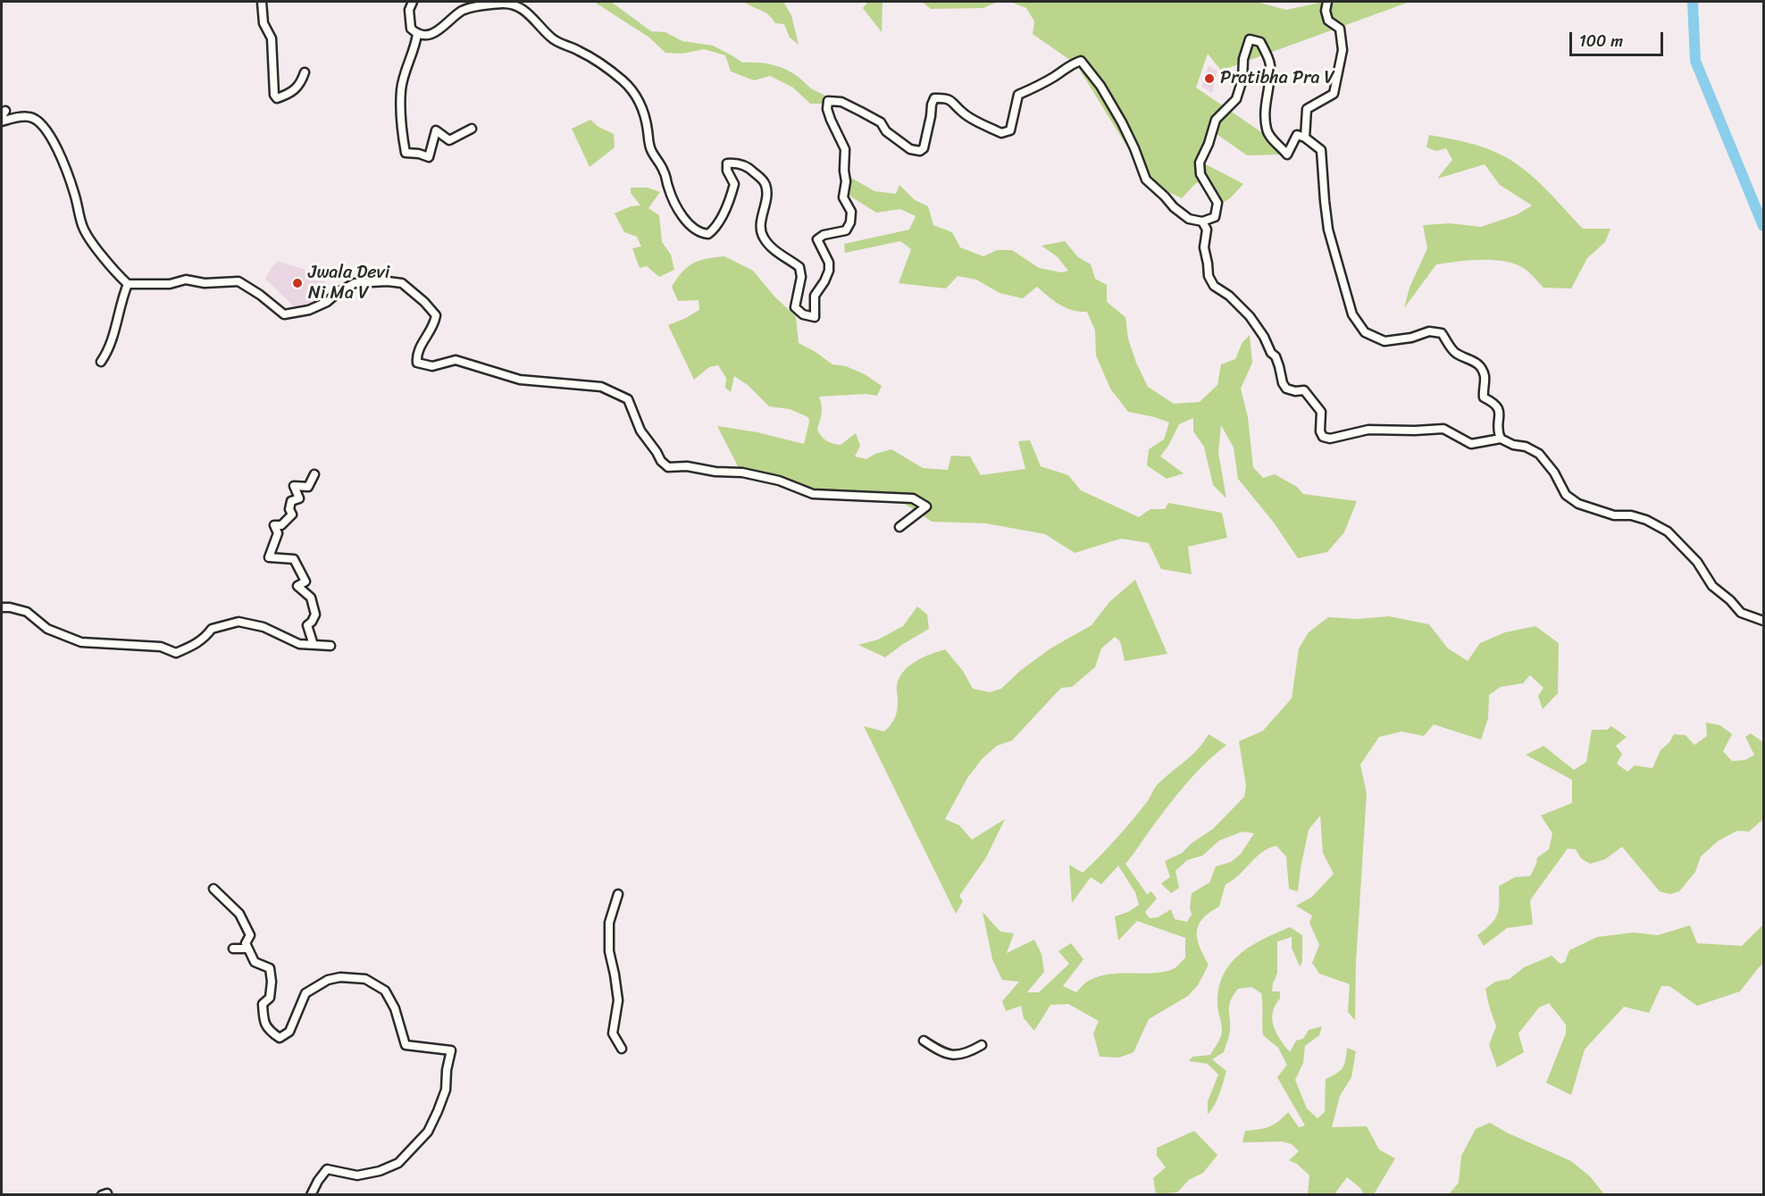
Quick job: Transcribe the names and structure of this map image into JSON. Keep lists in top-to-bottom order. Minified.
{"places":["Pratibha Pra V","Jwala Devi Ni Ma V"],"scale_bar":"100 m"}
